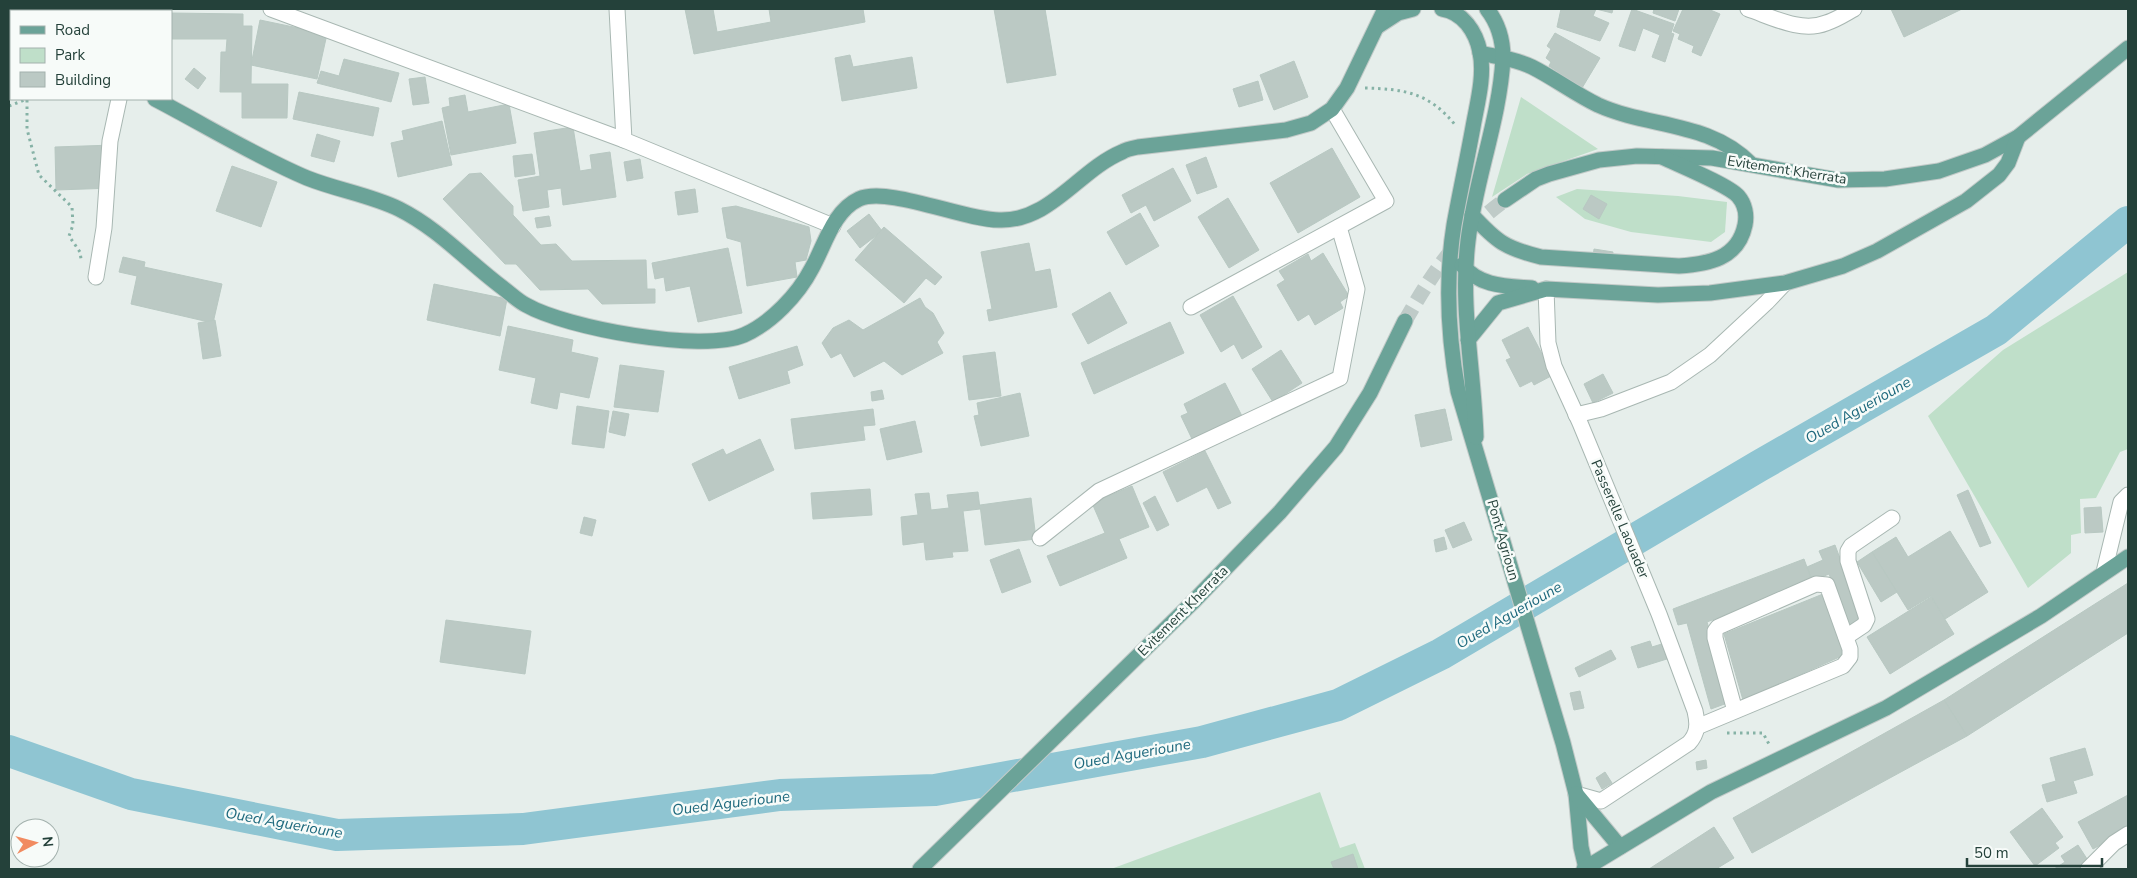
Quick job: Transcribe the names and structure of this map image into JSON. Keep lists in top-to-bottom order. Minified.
{"streets":{"main road":["Evitement Kherrata","Pont Agrioun"],"street":["Passerelle Laouader"]},"water":["Oued Aguerioune"],"legend":["Road","Park","Building"],"scale_bar":"50 m","north":"right"}
